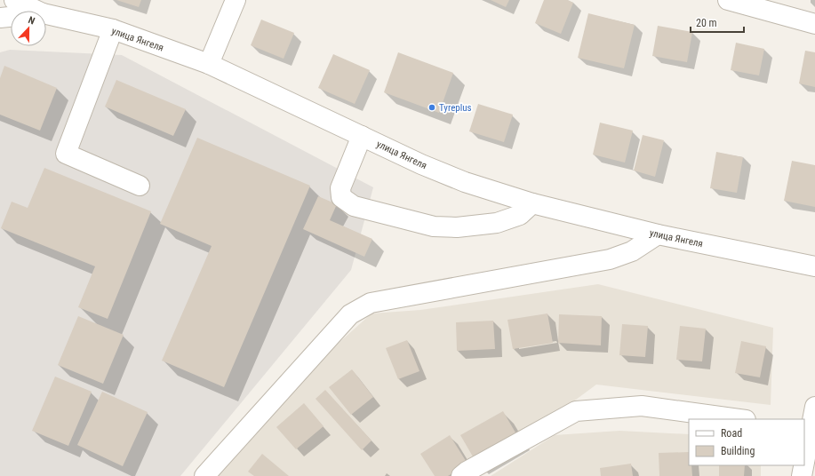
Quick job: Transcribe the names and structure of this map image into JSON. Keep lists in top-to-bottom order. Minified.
{"streets":{"street":["улица Янгеля"]},"places":["Tyreplus"],"legend":["Road","Building"],"scale_bar":"20 m","north":"top"}
